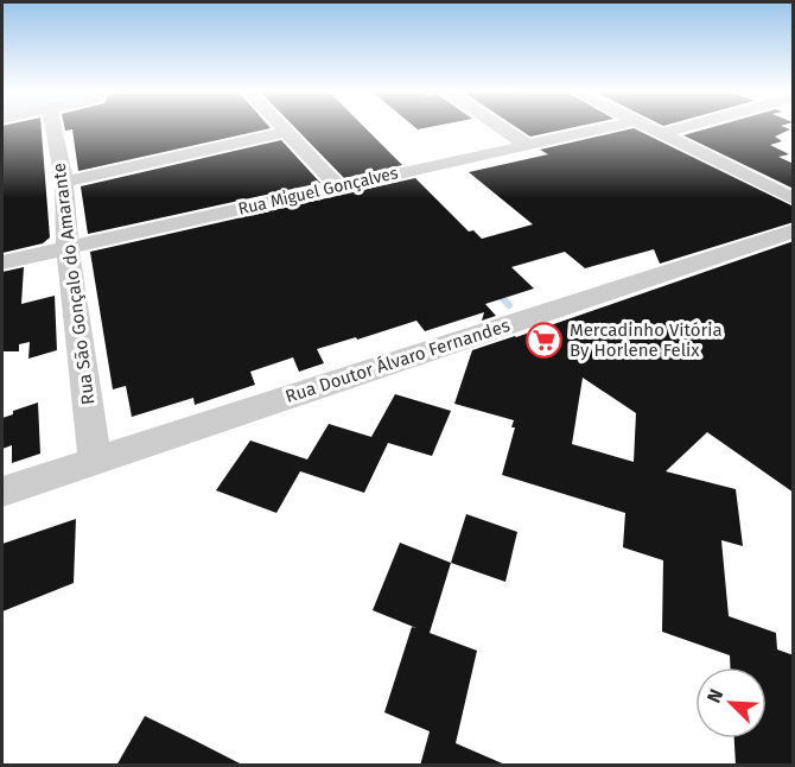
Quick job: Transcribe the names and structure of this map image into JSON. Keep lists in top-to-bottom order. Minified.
{"streets":{"street":["Rua Miguel Gonçalves","Rua São Gonçalo do Amarante","Rua Doutor Álvaro Fernandes"]},"crossings":[["Rua Miguel Gonçalves","Rua São Gonçalo do Amarante"],["Rua São Gonçalo do Amarante","Rua Doutor Álvaro Fernandes"]],"places":{"supermarket":["Mercadinho Vitória By Horlene Felix"]},"north":"top left"}
